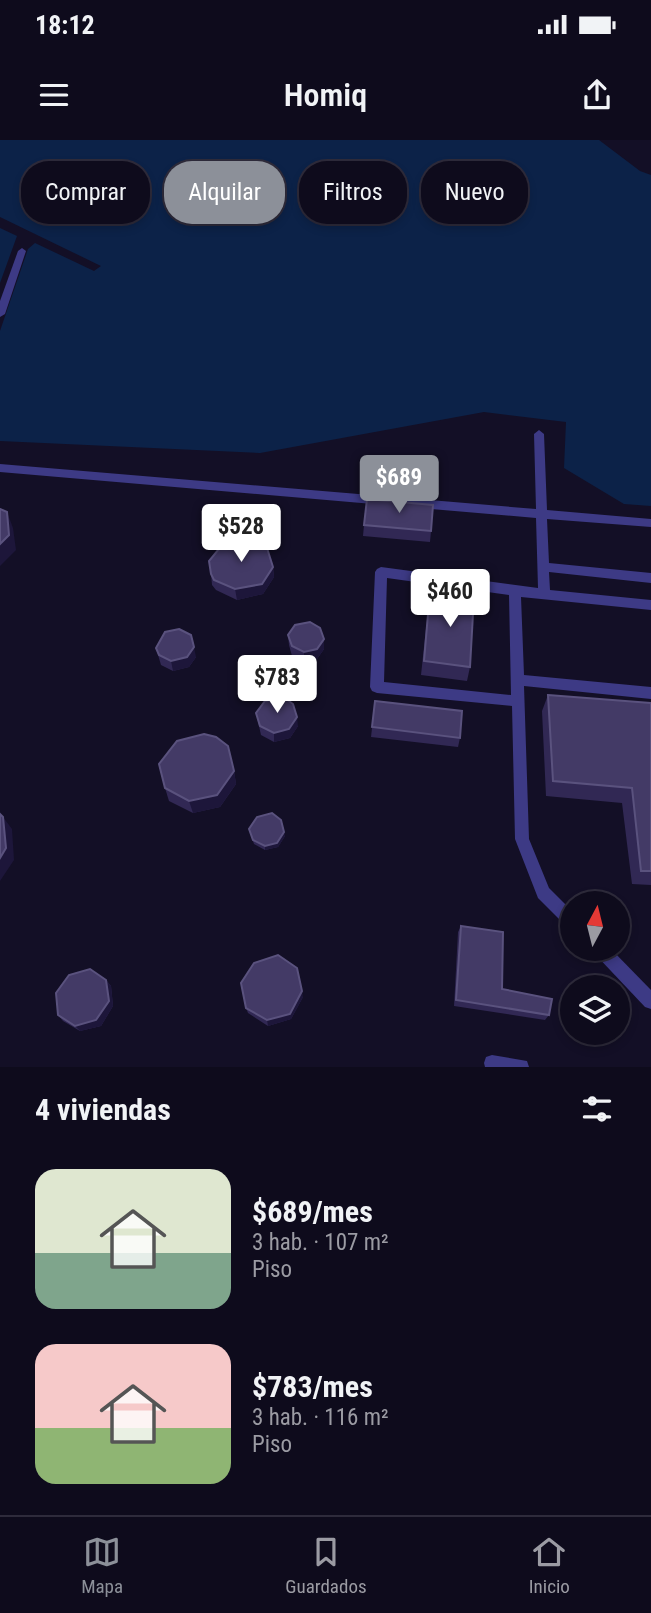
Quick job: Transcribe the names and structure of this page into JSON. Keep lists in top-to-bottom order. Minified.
{"north":"top","page":{"status":"18:12","header":"Homiq","chip":["Comprar","Alquilar","Filtros","Nuevo"],"price":["$689","$528","$460","$783"],"heading":"4 viviendas","list":[{"name":"$689/mes","note":"3 hab. · 107 m² · Piso"},{"name":"$783/mes","note":"3 hab. · 116 m² · Piso"}],"tabs":["Mapa","Guardados","Inicio"]}}
